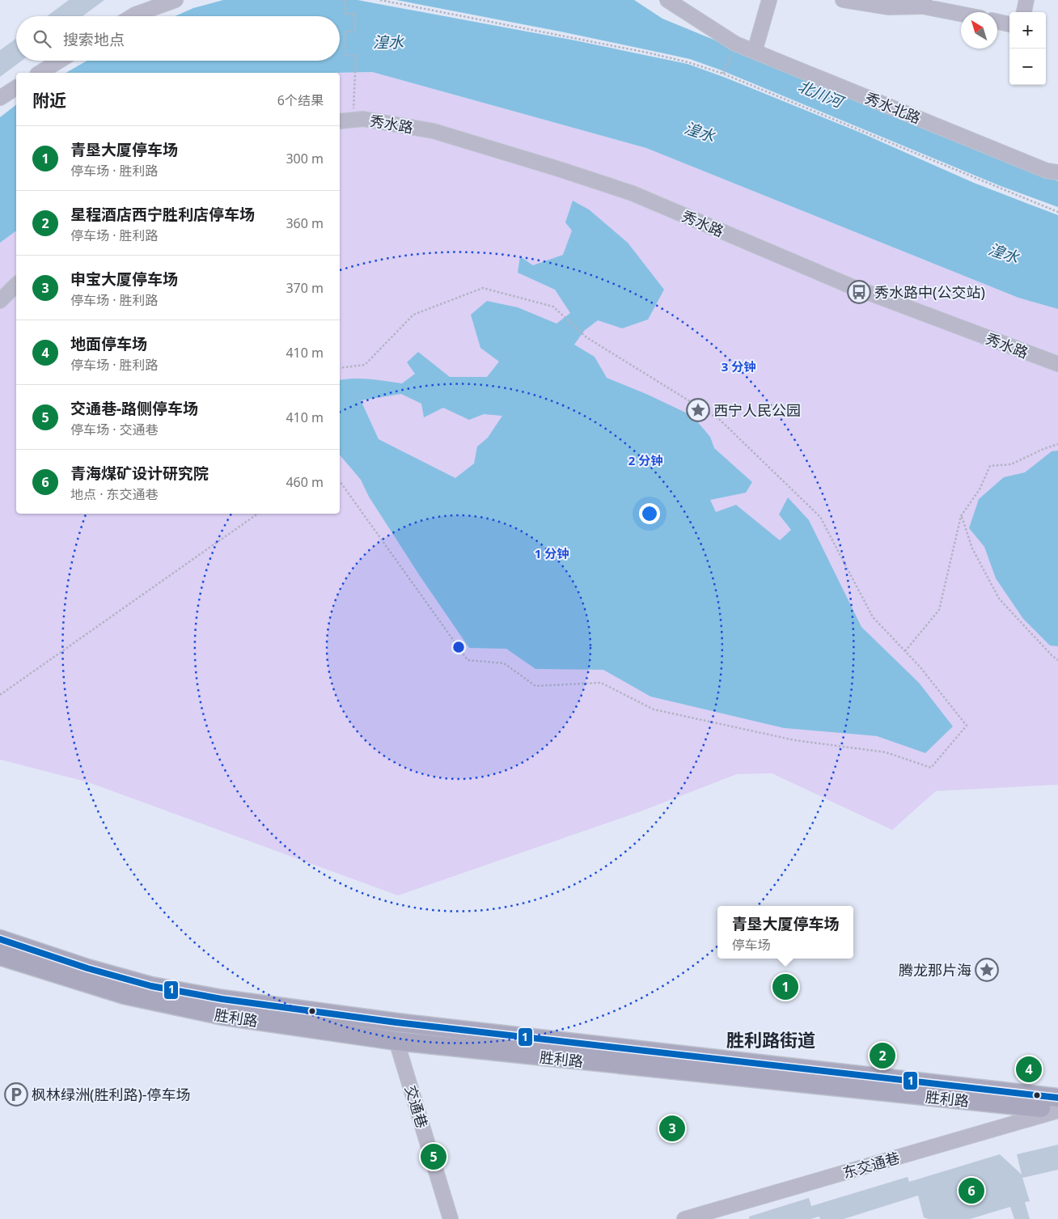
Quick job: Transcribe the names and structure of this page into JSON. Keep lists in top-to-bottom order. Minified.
{"streets":{"main road":["胜利路"],"street":["秀水北路","秀水路","交通巷","东交通巷"]},"crossings":[["胜利路","交通巷"],["胜利路","东交通巷"]],"districts":["胜利路街道"],"water":["湟水","北川河"],"places":{"bus stop":["秀水路中(公交站)"],"place":["西宁人民公园","腾龙那片海"],"parking":["枫林绿洲(胜利路)-停车场"]},"lines":["transit line 1"],"north":"top left","page":{"map_buttons":["+","−"],"search":"搜索地点","heading":["附近","6个结果"],"list":[{"mark":"1","name":"青垦大厦停车场","note":"停车场 · 胜利路","value":"300 m"},{"mark":"2","name":"星程酒店西宁胜利店停车场","note":"停车场 · 胜利路","value":"360 m"},{"mark":"3","name":"申宝大厦停车场","note":"停车场 · 胜利路","value":"370 m"},{"mark":"4","name":"地面停车场","note":"停车场 · 胜利路","value":"410 m"},{"mark":"5","name":"交通巷-路侧停车场","note":"停车场 · 交通巷","value":"410 m"},{"mark":"6","name":"青海煤矿设计研究院","note":"地点 · 东交通巷","value":"460 m"}],"popup":["青垦大厦停车场","停车场"],"pins":["1","2","4","3","5","6"]},"rings":["3 分钟","2 分钟","1 分钟"]}
